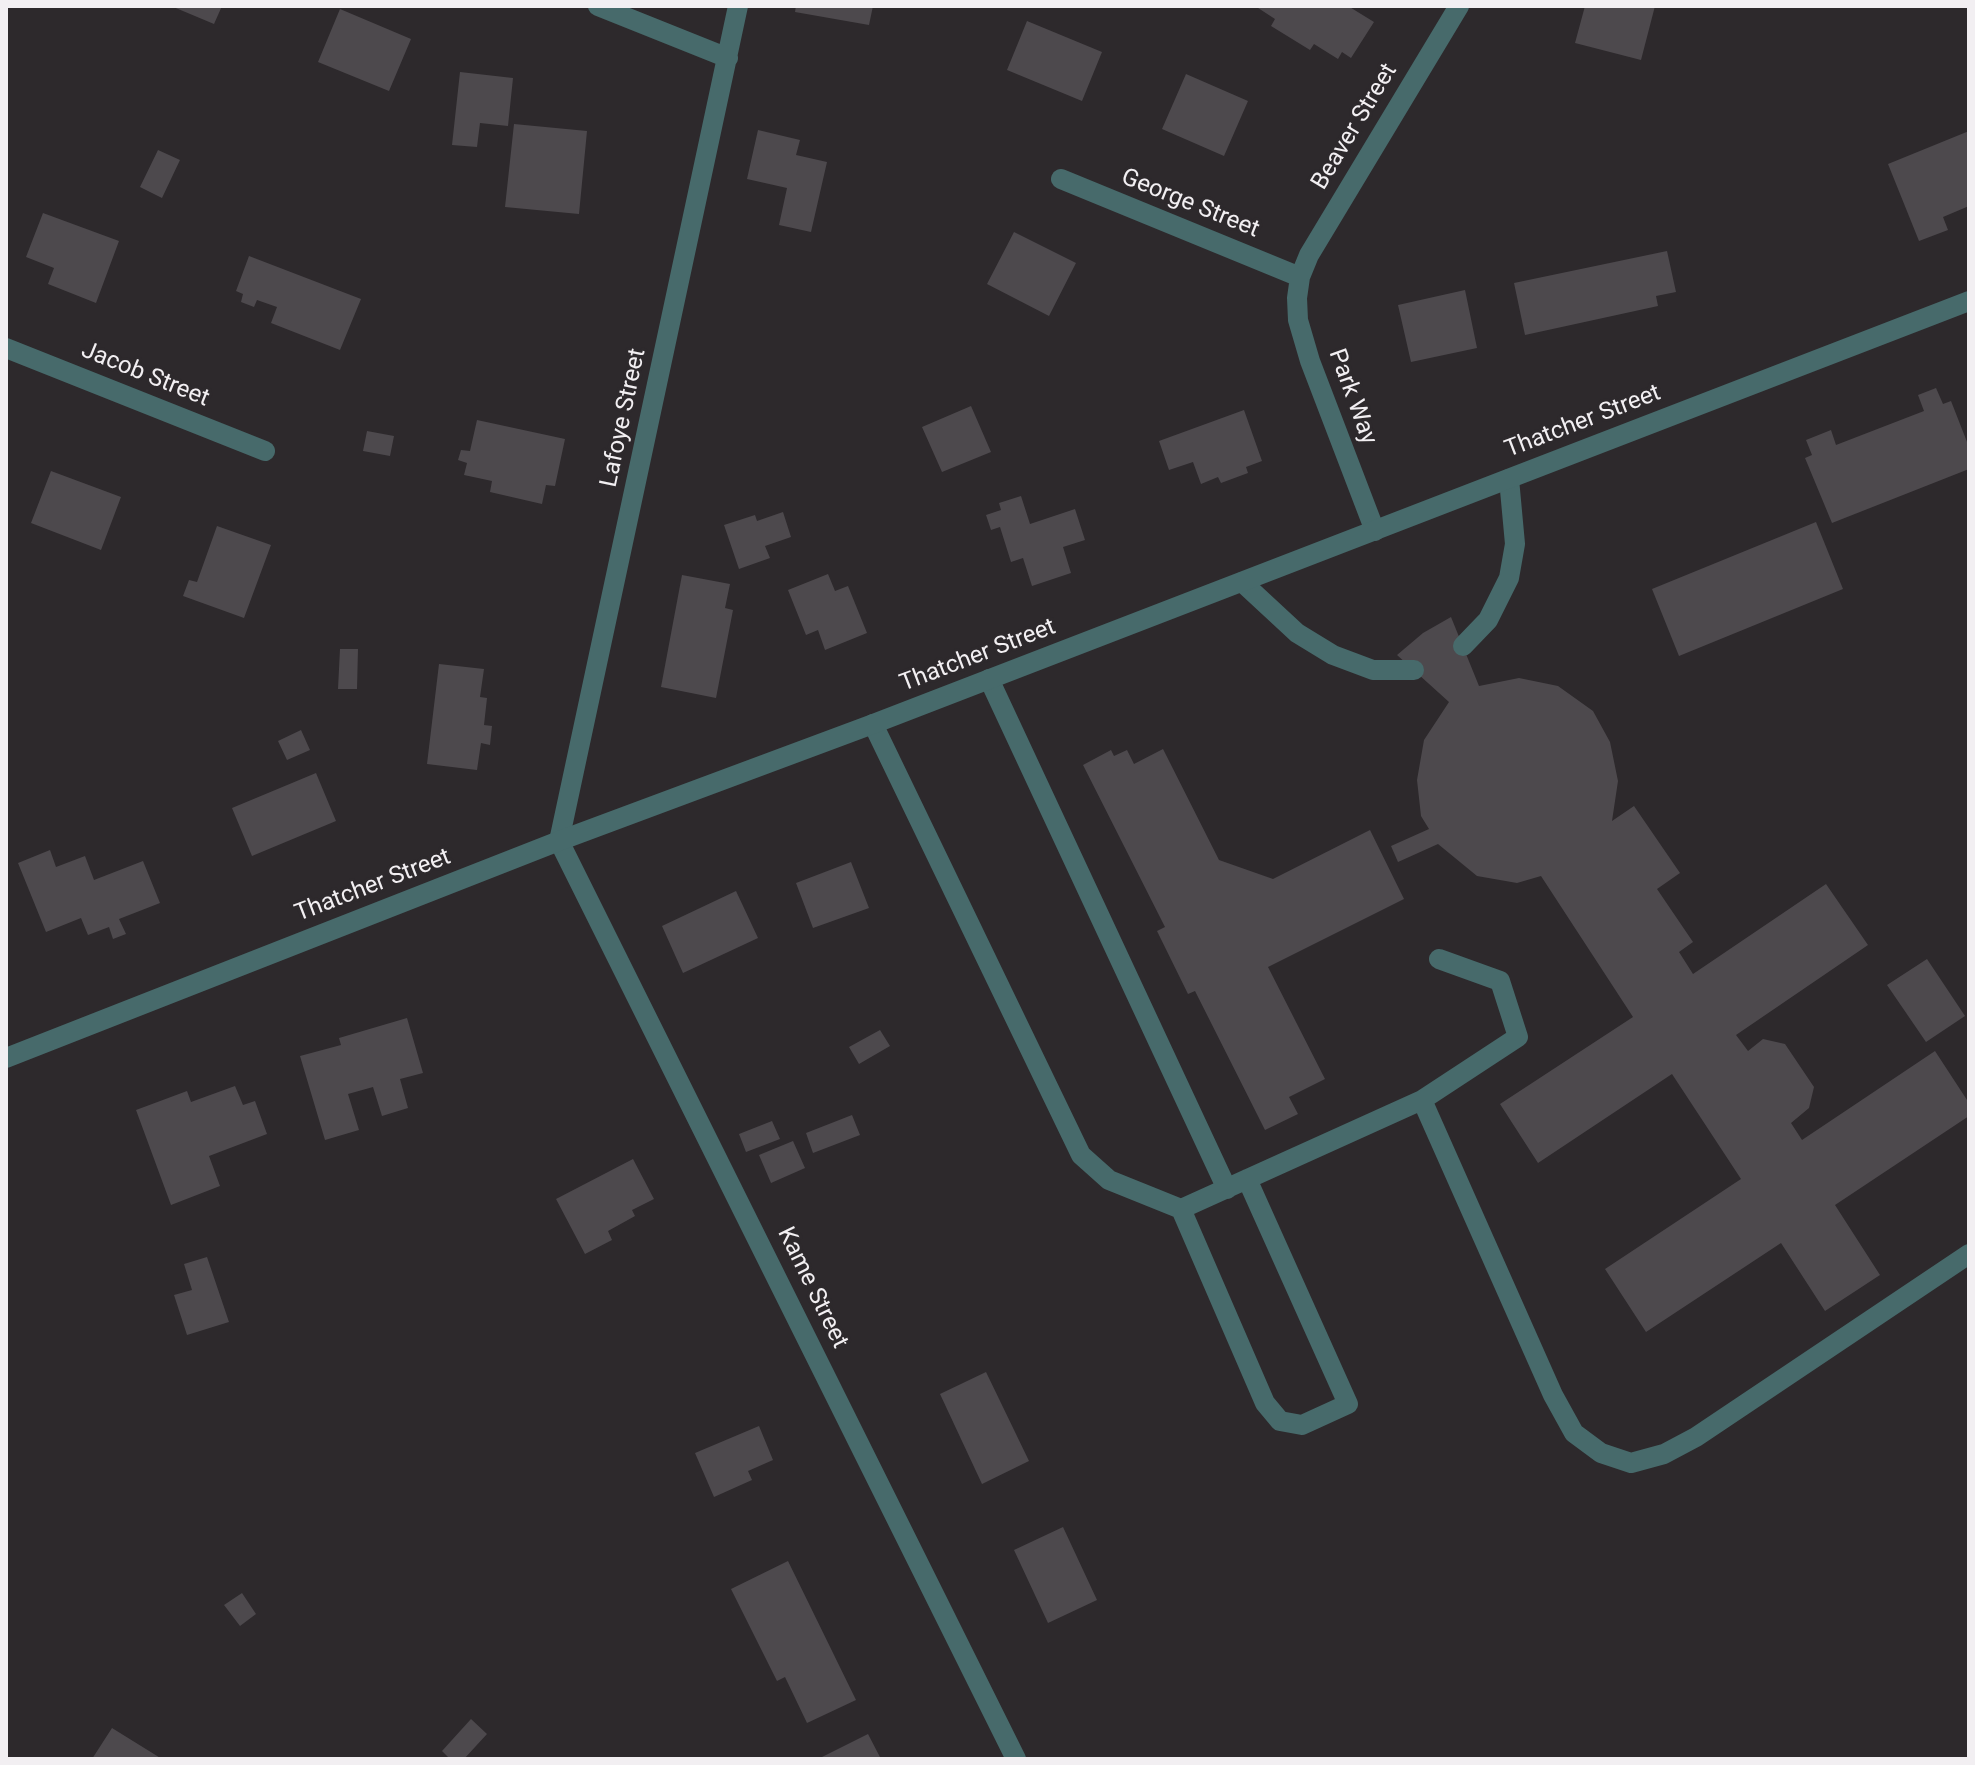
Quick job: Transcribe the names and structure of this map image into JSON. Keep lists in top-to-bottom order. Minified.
{"streets":{"street":["Beaver Street","George Street","Jacob Street","Park Way","Lafoye Street","Thatcher Street","Kame Street"]},"crossings":[["Beaver Street","George Street"],["Beaver Street","Park Way"],["George Street","Park Way"],["Park Way","Thatcher Street"],["Lafoye Street","Thatcher Street"],["Lafoye Street","Kame Street"],["Thatcher Street","Kame Street"]]}
